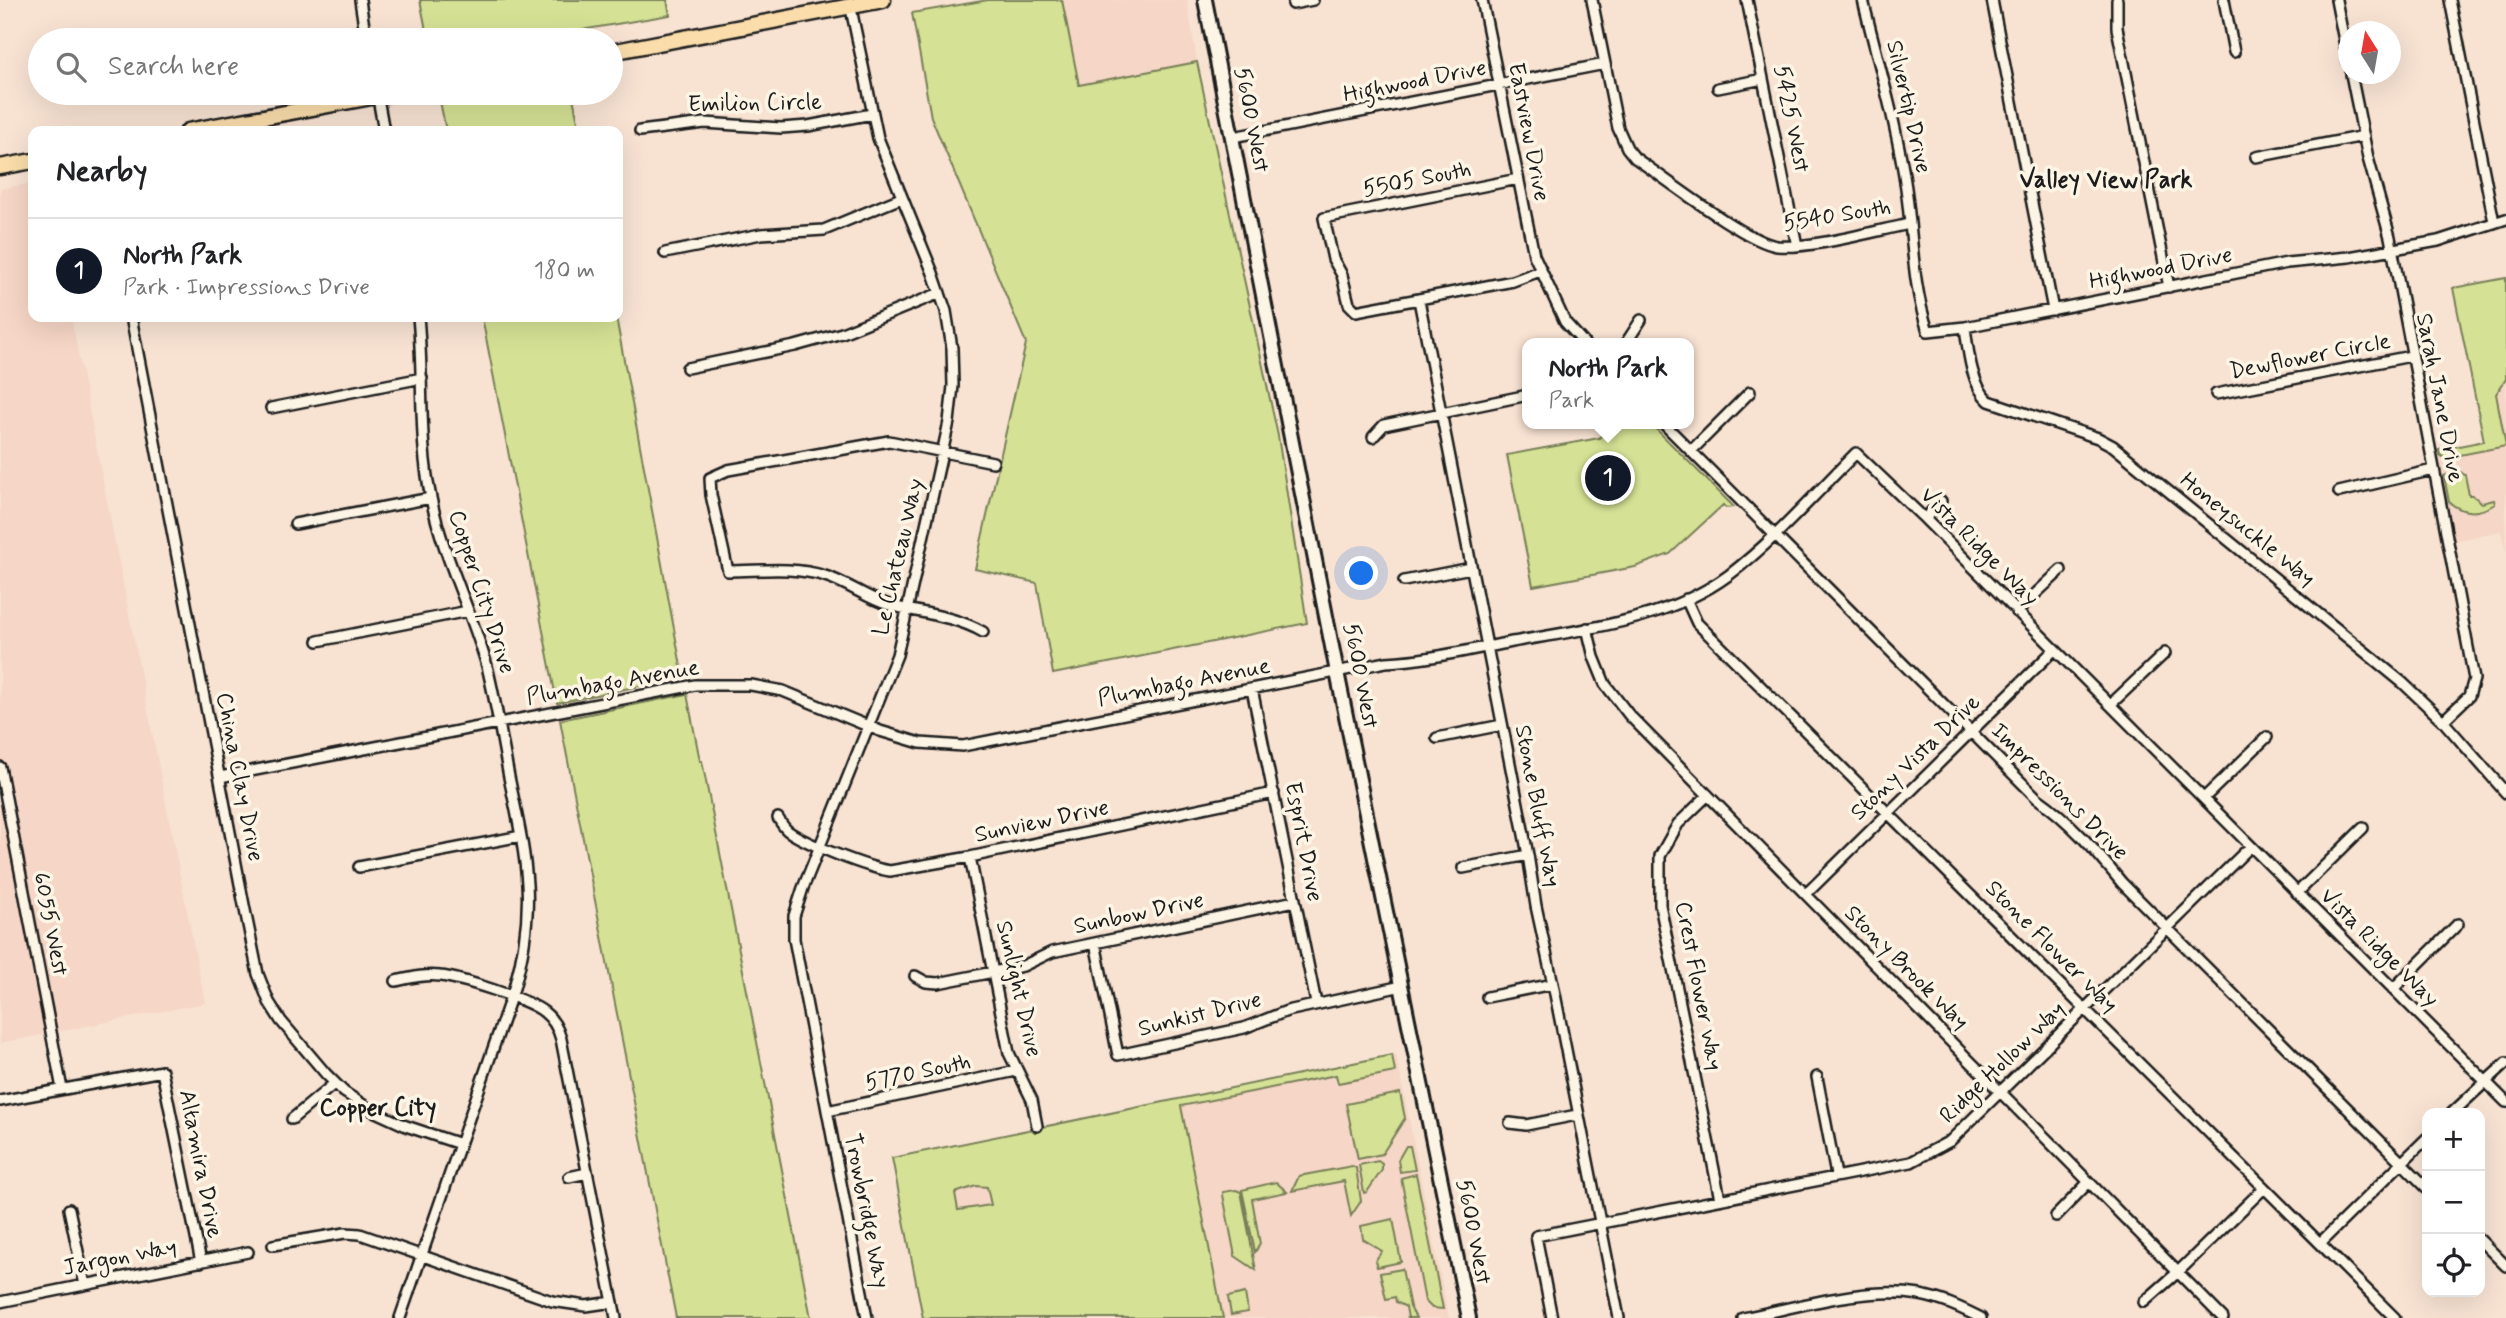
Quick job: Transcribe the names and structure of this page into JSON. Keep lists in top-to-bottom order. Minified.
{"streets":{"main road":["5600 West"],"street":["Highwood Drive","Emilion Circle","Silvertip Drive","5425 West","Eastview Drive","5505 South","5540 South","Dewflower Circle","Sarah Jane Drive","Honeysuckle Way","Vista Ridge Way","Le Chateau Way","Copper City Drive","Plumbago Avenue","Stony Vista Drive","China Clay Drive","Impressions Drive","Stone Bluff Way","Sunview Drive","Esprit Drive","Sunbow Drive","6055 West","Stone Flower Way","Stony Brook Way","Crest Flower Way","Sunlight Drive","Sunkist Drive","Ridge Hollow Way","5770 South","Altamira Drive","Trowbridge Way","Jargon Way"]},"crossings":[["Highwood Drive","Silvertip Drive"],["Highwood Drive","5600 West"],["Highwood Drive","Eastview Drive"],["Highwood Drive","5540 South"],["Highwood Drive","Sarah Jane Drive"],["Highwood Drive","Honeysuckle Way"],["Emilion Circle","Le Chateau Way"],["Silvertip Drive","5540 South"],["5425 West","5540 South"],["5600 West","Vista Ridge Way"],["5600 West","Plumbago Avenue"],["5600 West","Sunkist Drive"],["Eastview Drive","5505 South"],["5505 South","Stone Bluff Way"],["Dewflower Circle","Sarah Jane Drive"],["Sarah Jane Drive","Honeysuckle Way"],["Vista Ridge Way","Plumbago Avenue"],["Vista Ridge Way","Stony Vista Drive"],["Vista Ridge Way","Impressions Drive"],["Vista Ridge Way","Stone Bluff Way"],["Vista Ridge Way","Stone Flower Way"],["Vista Ridge Way","Stony Brook Way"],["Vista Ridge Way","Ridge Hollow Way"],["Le Chateau Way","Plumbago Avenue"],["Le Chateau Way","Sunview Drive"],["Le Chateau Way","5770 South"],["Le Chateau Way","Trowbridge Way"],["Copper City Drive","Plumbago Avenue"],["Copper City Drive","China Clay Drive"],["Plumbago Avenue","China Clay Drive"],["Plumbago Avenue","Esprit Drive"],["Stony Vista Drive","Impressions Drive"],["Stony Vista Drive","Stone Flower Way"],["Stony Vista Drive","Stony Brook Way"],["Impressions Drive","Ridge Hollow Way"],["Stone Bluff Way","Ridge Hollow Way"],["Sunview Drive","Esprit Drive"],["Sunview Drive","Sunlight Drive"],["Esprit Drive","Sunbow Drive"],["Esprit Drive","Sunkist Drive"],["Sunbow Drive","Sunlight Drive"],["Sunbow Drive","Sunkist Drive"],["6055 West","Altamira Drive"],["Stone Flower Way","Ridge Hollow Way"],["Stony Brook Way","Crest Flower Way"],["Stony Brook Way","Ridge Hollow Way"],["Crest Flower Way","Ridge Hollow Way"],["Sunlight Drive","5770 South"],["5770 South","Trowbridge Way"],["Altamira Drive","Jargon Way"]],"districts":["Valley View Park","Copper City"],"north":"top","page":{"search":"Search here","heading":"Nearby","list":[{"mark":"1","name":"North Park","note":"Park · Impressions Drive","value":"180 m"}],"popup":["North Park","Park"],"pins":"1","map_buttons":["+","−"]}}
